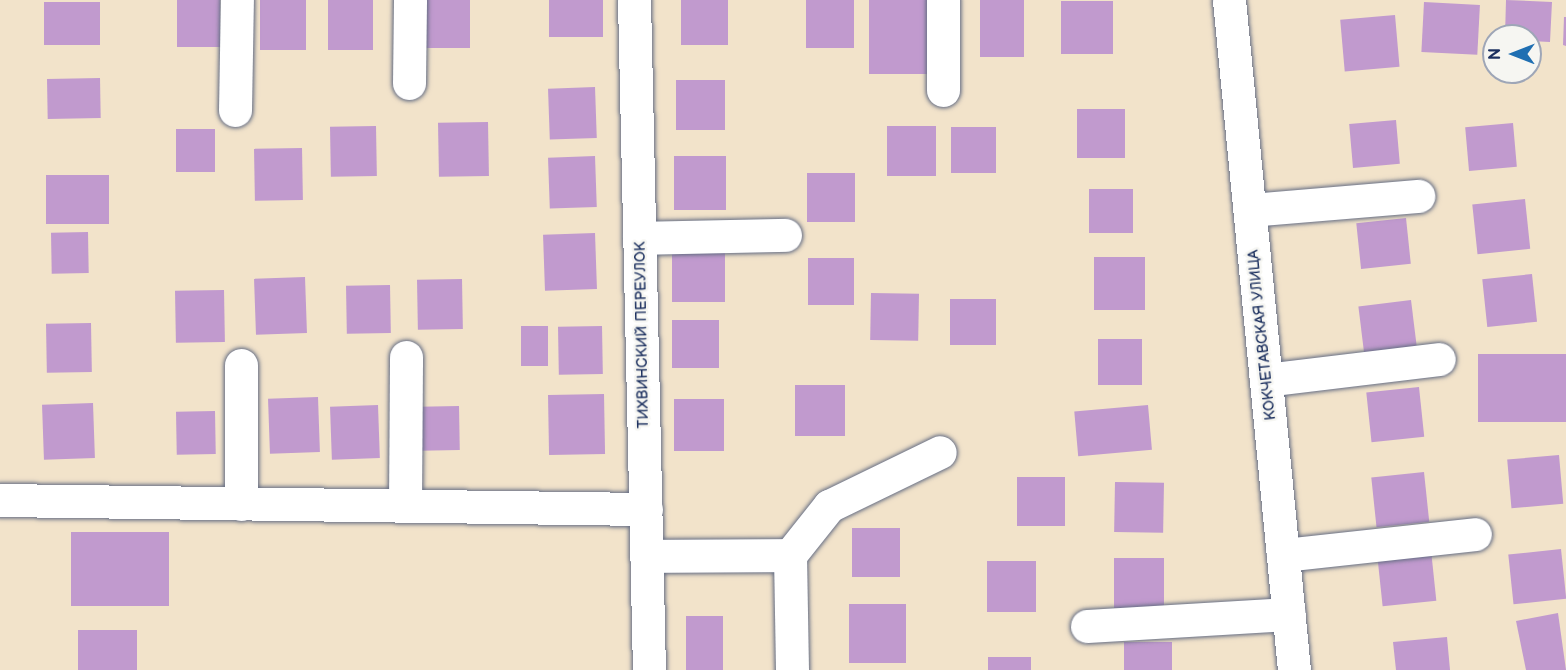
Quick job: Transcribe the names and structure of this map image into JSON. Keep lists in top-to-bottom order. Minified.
{"streets":{"street":["ТИХВИНСКИЙ ПЕРЕУЛОК","КОКЧЕТАВСКАЯ УЛИЦА"]},"north":"left"}
